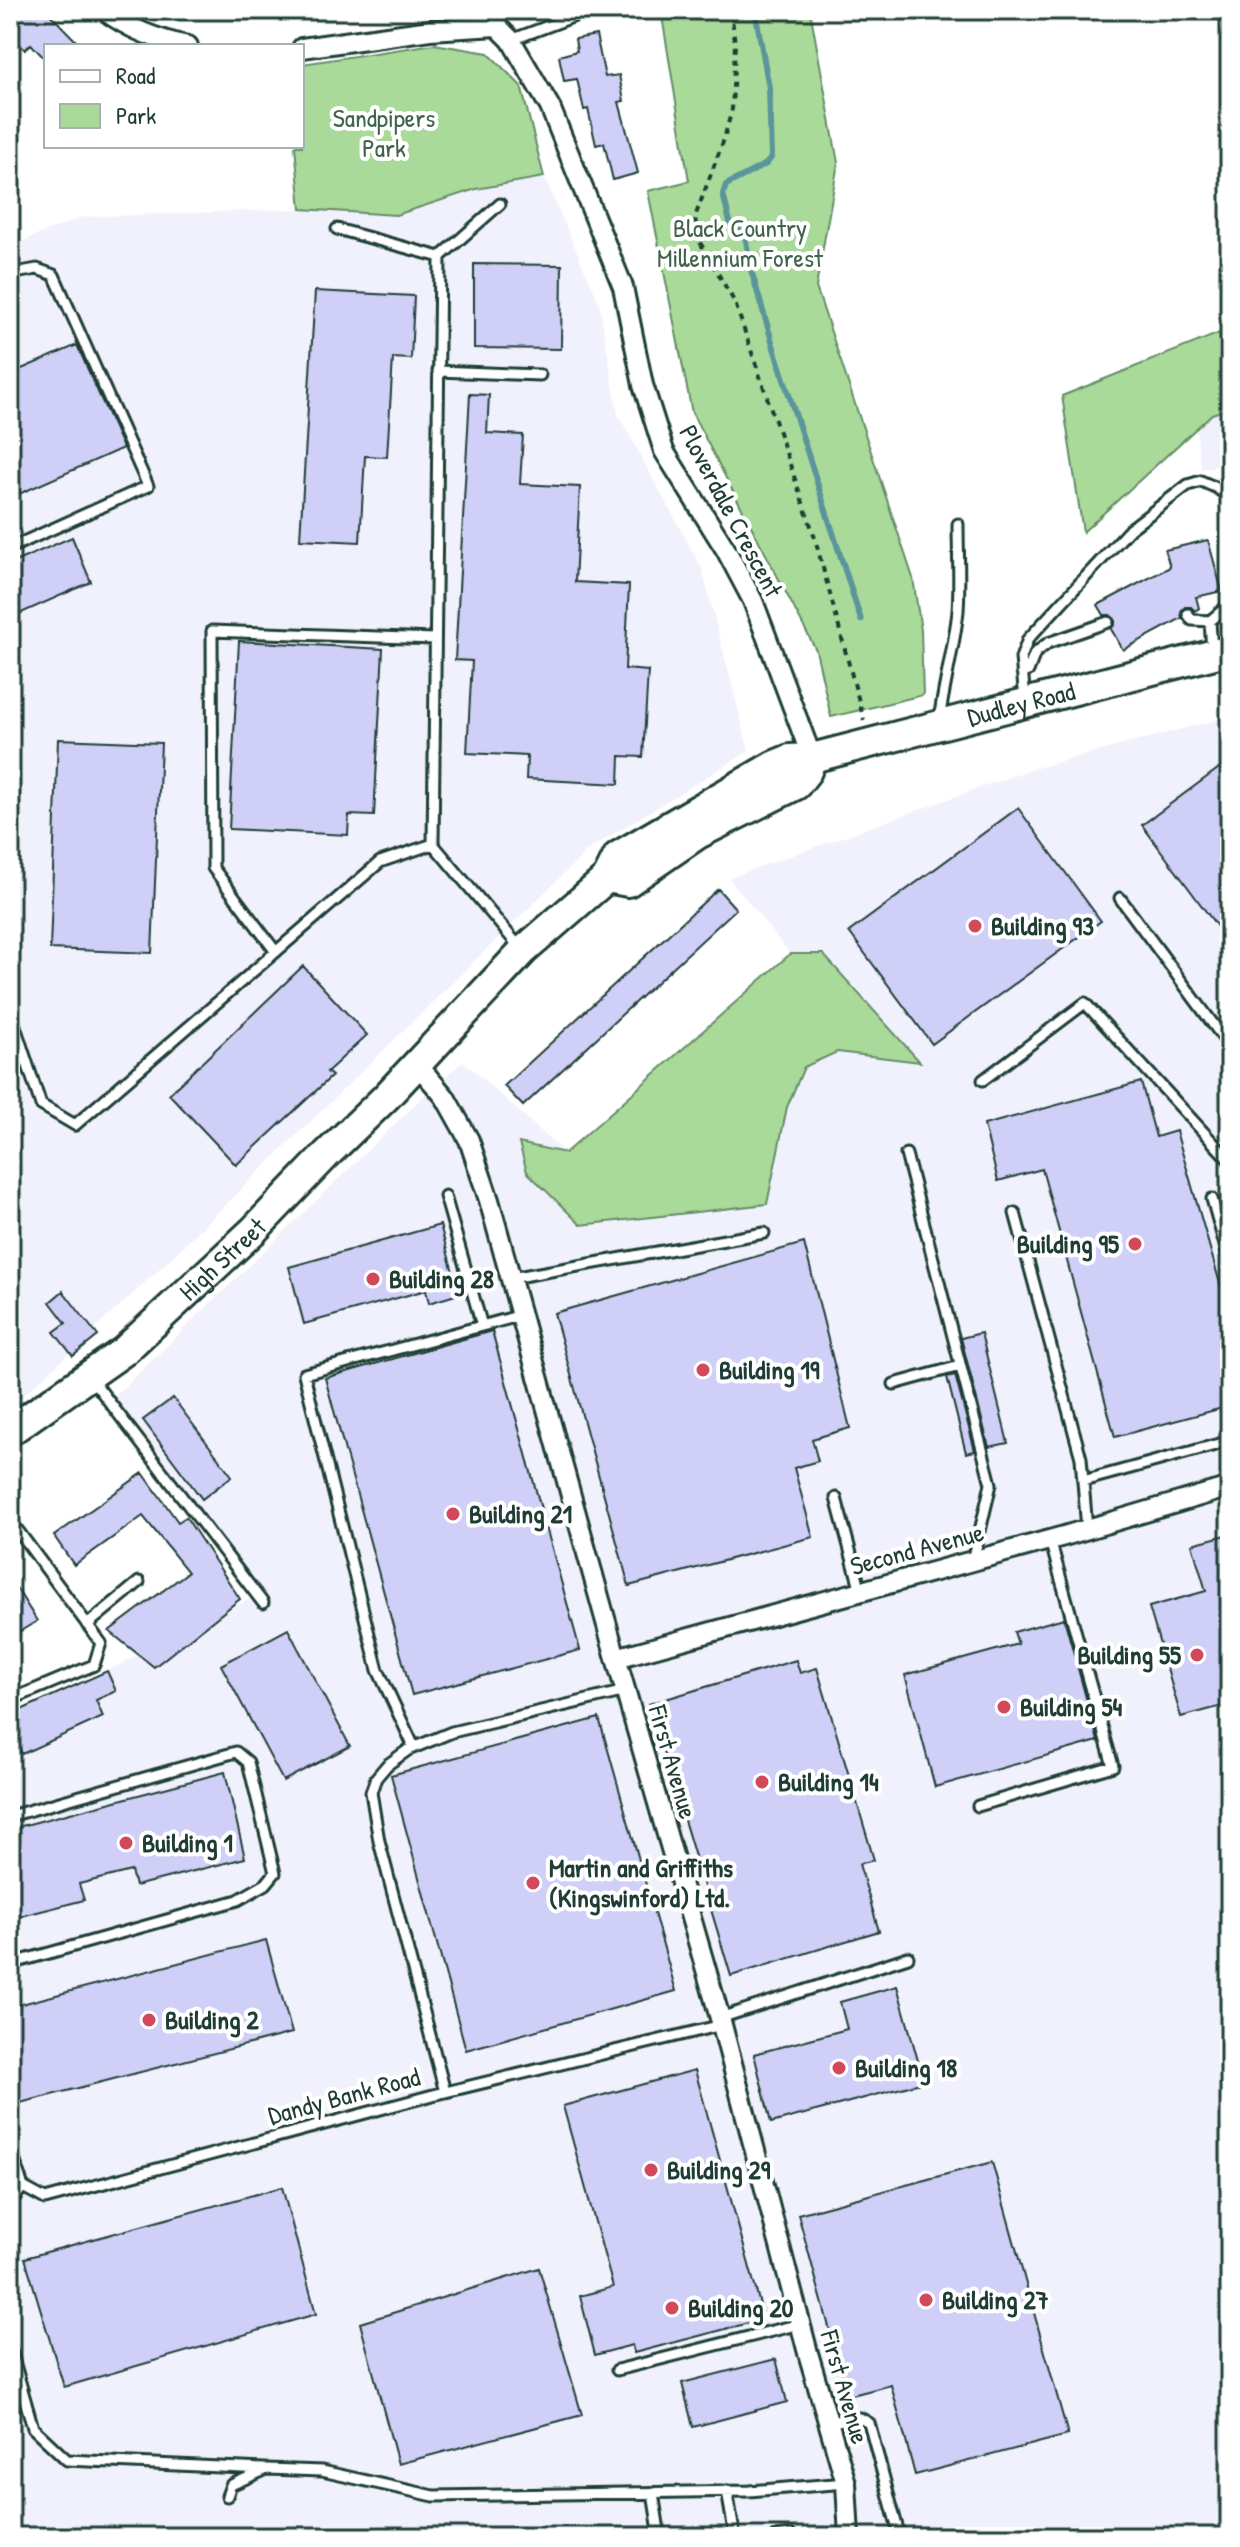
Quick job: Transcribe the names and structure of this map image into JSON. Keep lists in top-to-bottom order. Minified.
{"streets":{"main road":["Dudley Road","High Street"],"street":["Ploverdale Crescent","Second Avenue","First Avenue"],"lane":["Dandy Bank Road"]},"crossings":[["Ploverdale Crescent","Dudley Road"],["Dudley Road","High Street"],["Dudley Road","First Avenue"],["High Street","First Avenue"],["Second Avenue","First Avenue"],["First Avenue","Dandy Bank Road"]],"parks":["Sandpipers Park","Black Country Millennium Forest"],"places":["Building 93","Building 95","Building 28","Building 19","Building 21","Building 55","Building 54","Building 14","Building 1","Martin and Griffiths (Kingswinford) Ltd.","Building 2","Building 18","Building 29","Building 27","Building 20"],"legend":["Road","Park"]}
